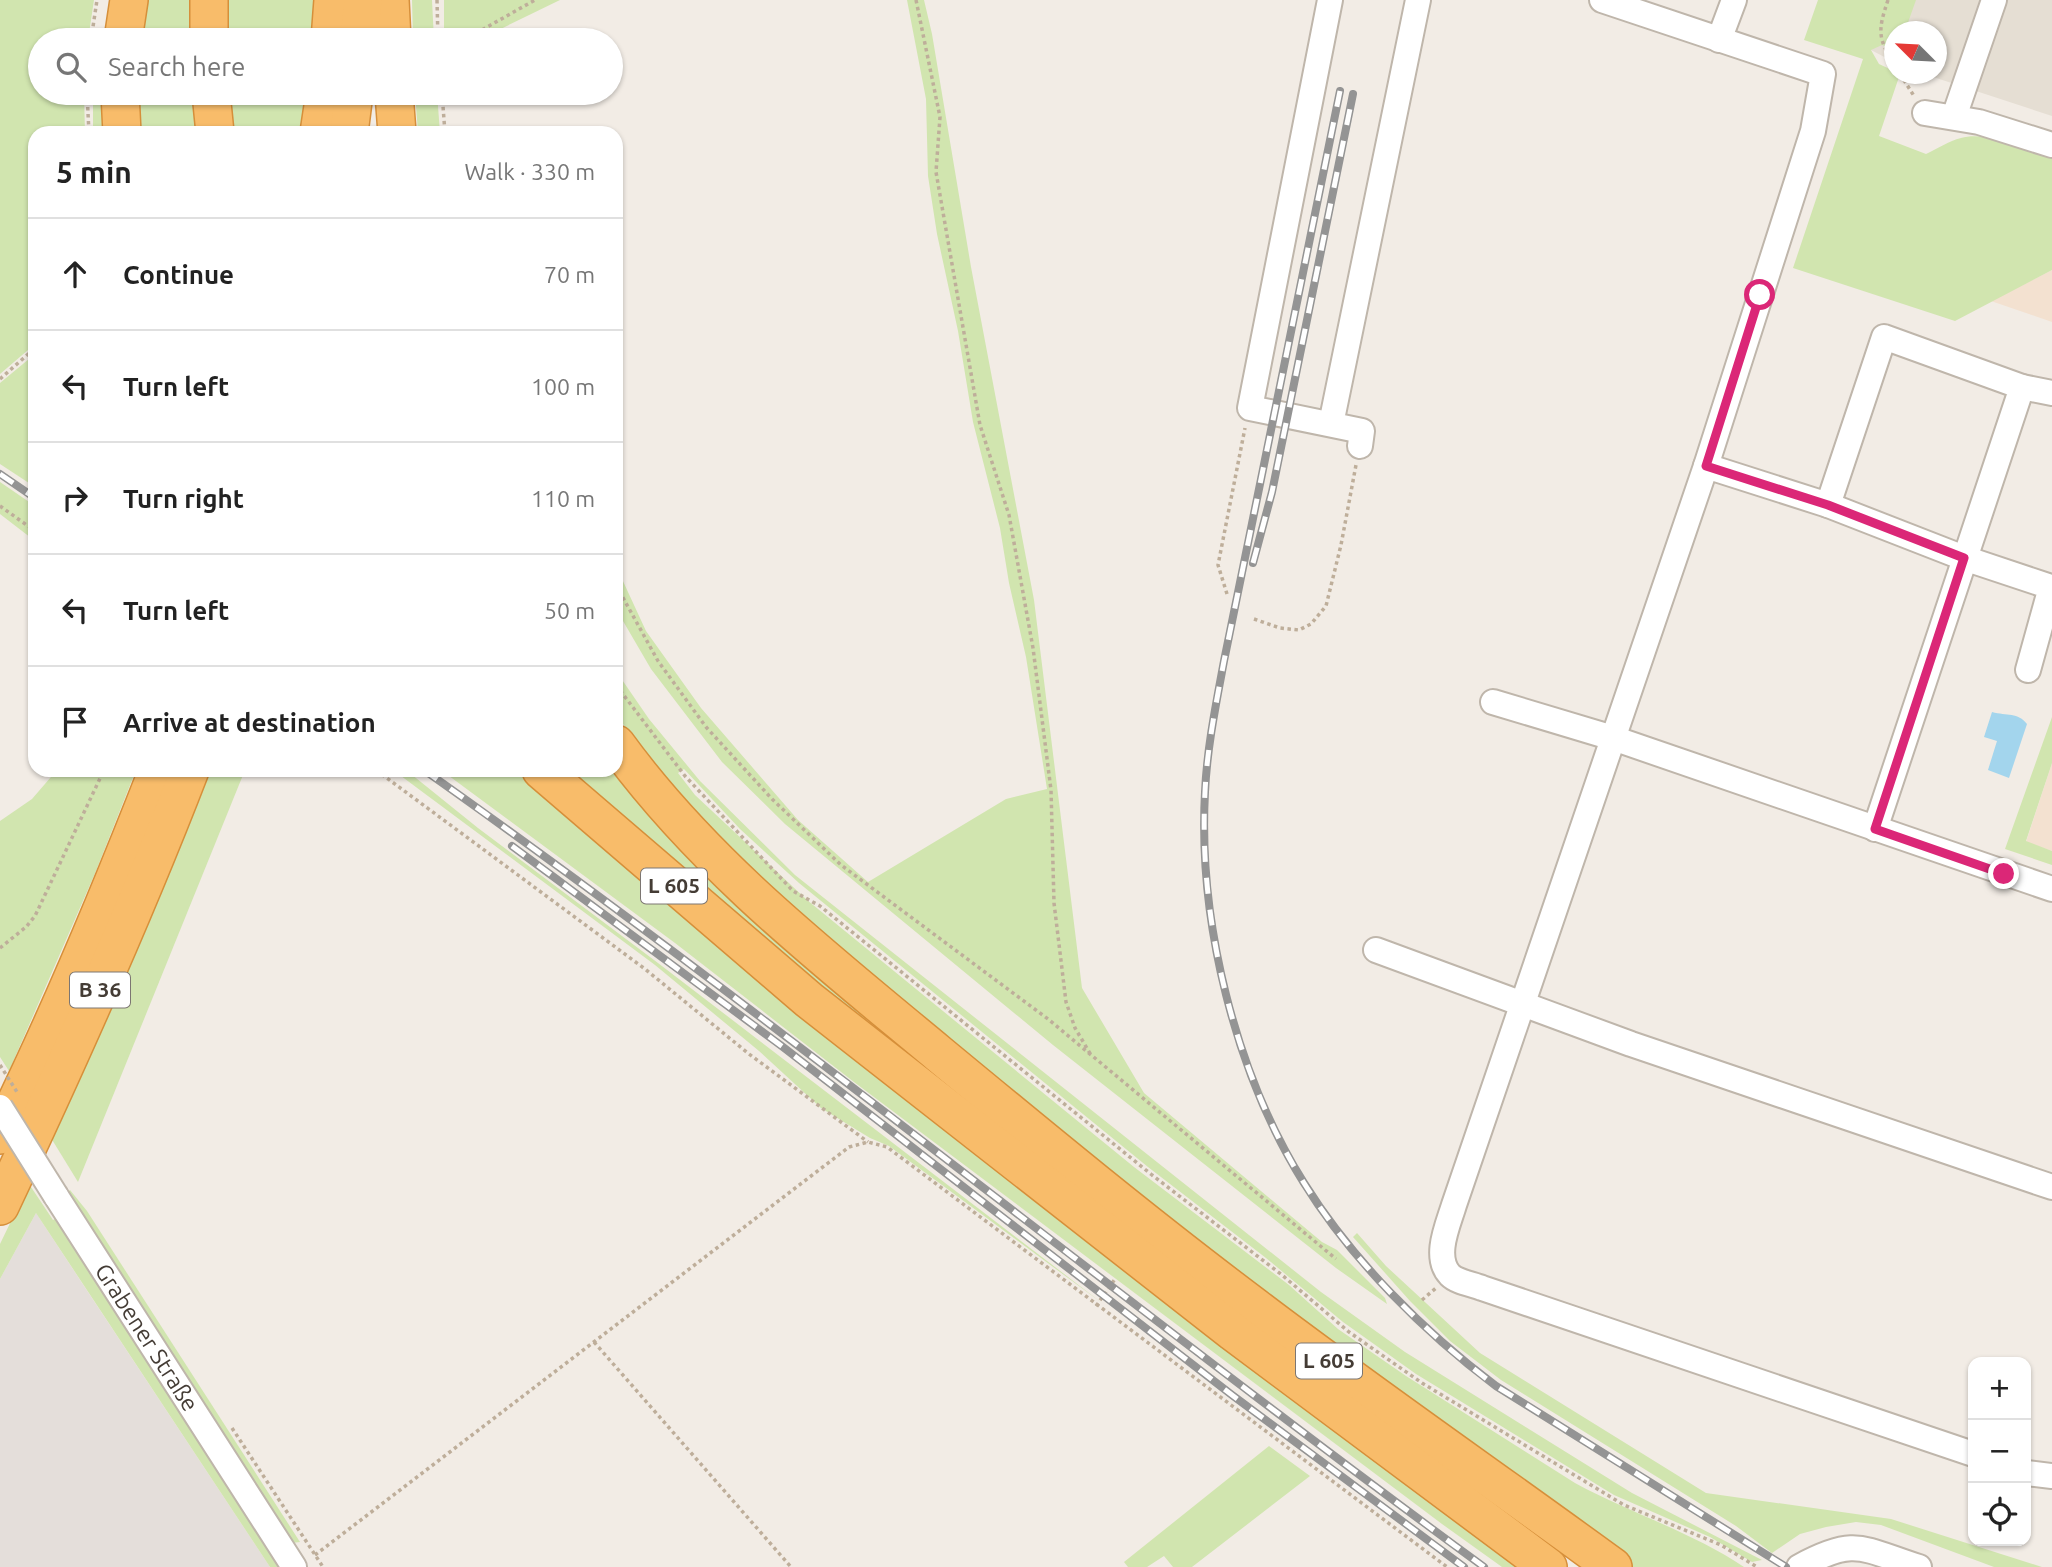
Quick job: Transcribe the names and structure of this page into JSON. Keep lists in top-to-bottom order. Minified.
{"streets":{"highway":["L 605","B 36"],"street":["Grabener Straße"]},"north":"top left","page":{"search":"Search here","heading":["5 min","Walk · 330 m"],"list":[["Continue","70 m"],["Turn left","100 m"],["Turn right","110 m"],["Turn left","50 m"],"Arrive at destination"],"map_buttons":["+","−"]}}
